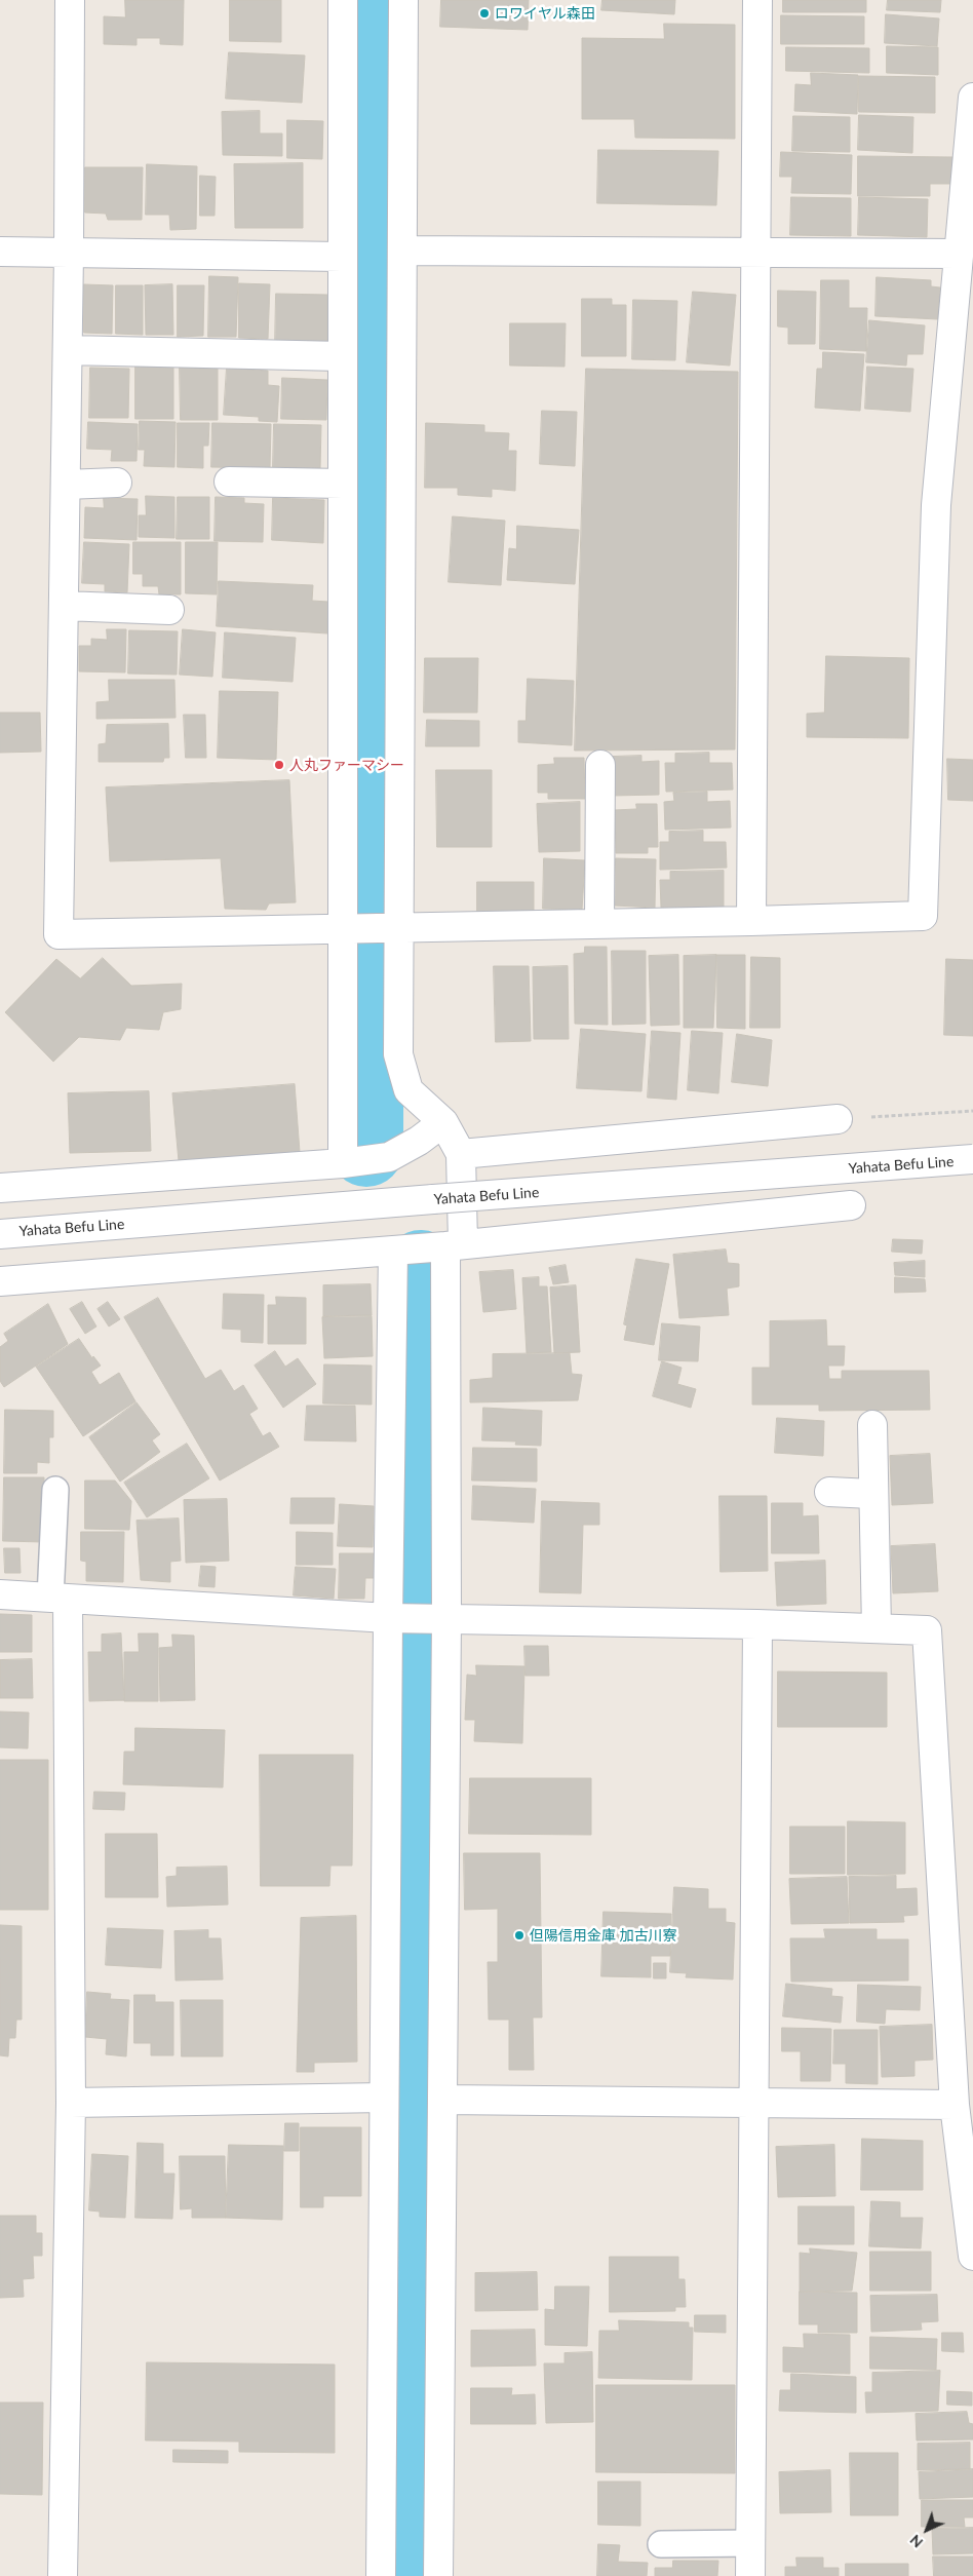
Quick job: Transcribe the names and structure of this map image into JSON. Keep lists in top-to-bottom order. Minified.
{"streets":{"street":["Yahata Befu Line"]},"places":["ロワイヤル森田","人丸ファーマシー","但陽信用金庫 加古川寮"],"north":"bottom left"}
